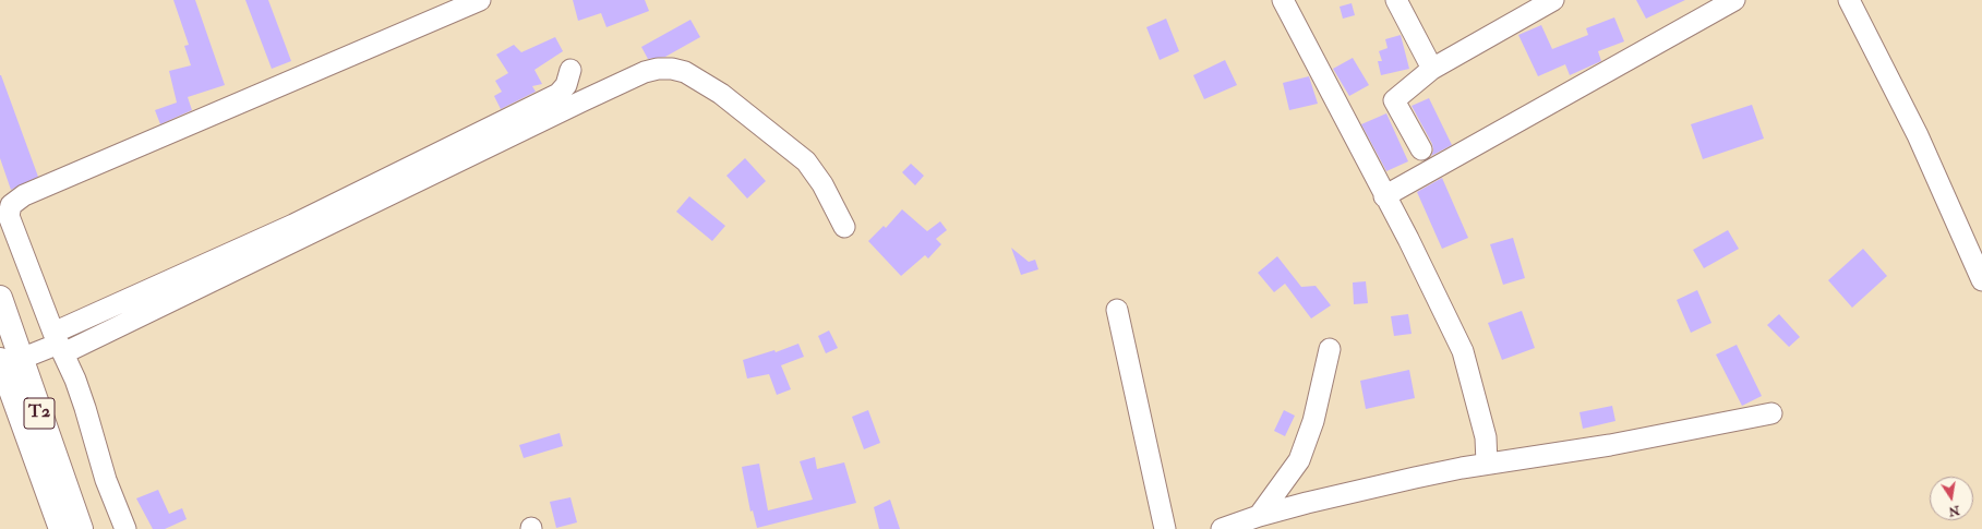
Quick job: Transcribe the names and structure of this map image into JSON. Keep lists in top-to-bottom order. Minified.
{"streets":{"highway":["T2"]},"north":"bottom"}
